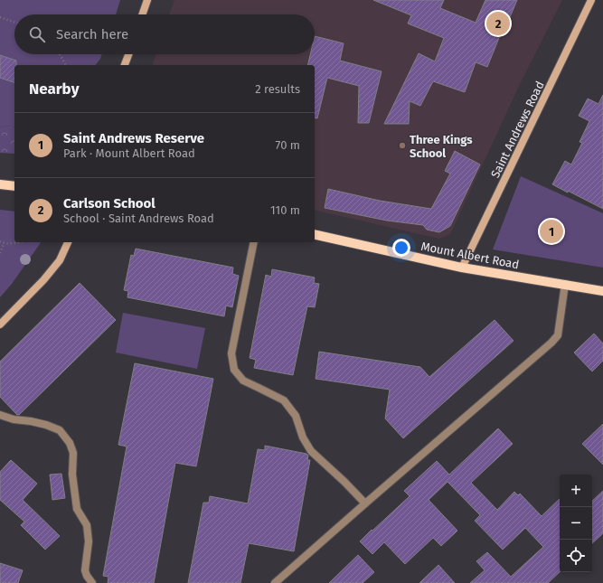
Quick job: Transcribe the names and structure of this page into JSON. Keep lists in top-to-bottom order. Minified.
{"streets":{"main road":["Mount Albert Road"],"street":["Saint Andrews Road"]},"crossings":[["Saint Andrews Road","Mount Albert Road"]],"places":["Three Kings School"],"page":{"pins":["2","1"],"search":"Search here","heading":["Nearby","2 results"],"list":[{"mark":"1","name":"Saint Andrews Reserve","note":"Park · Mount Albert Road","value":"70 m"},{"mark":"2","name":"Carlson School","note":"School · Saint Andrews Road","value":"110 m"}],"map_buttons":["+","−"]}}
